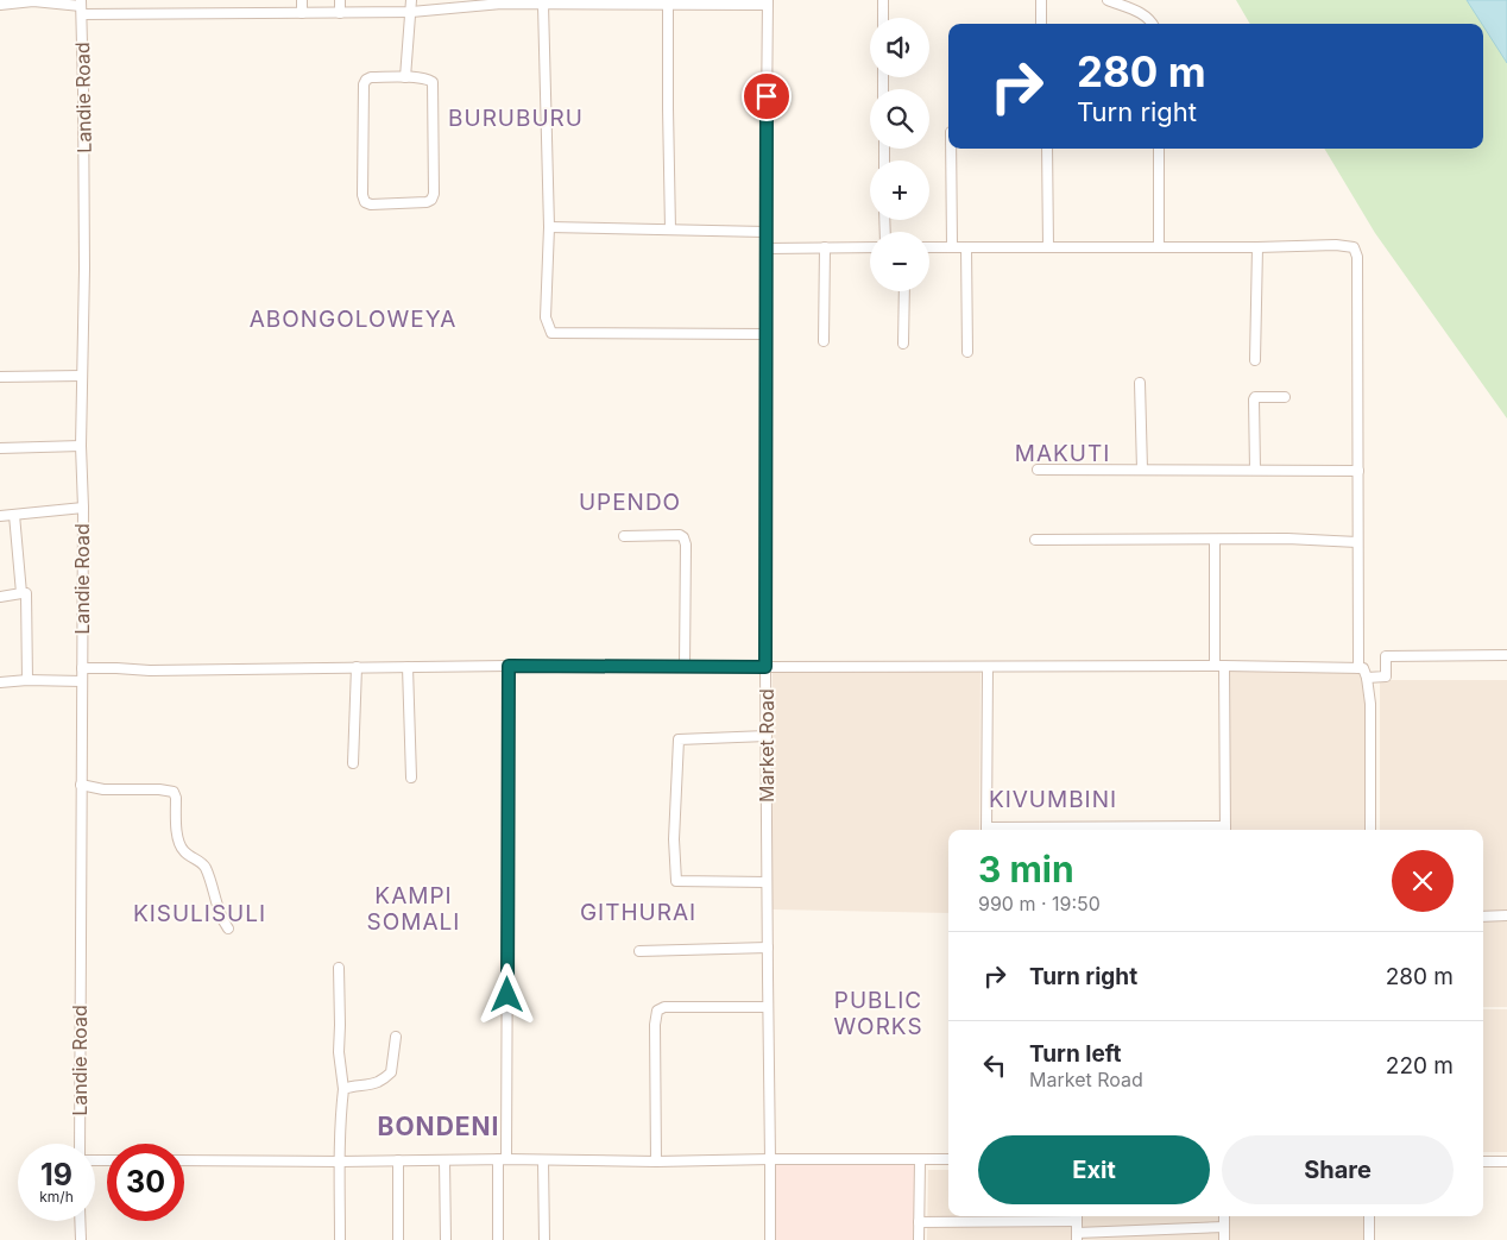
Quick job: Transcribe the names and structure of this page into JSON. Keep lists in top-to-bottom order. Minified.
{"streets":{"street":["Landie Road","Market Road"]},"districts":["BURUBURU","ABONGOLOWEYA","MAKUTI","UPENDO","KIVUMBINI","KAMPI SOMALI","GITHURAI","KISULISULI","PUBLIC WORKS","BONDENI"],"page":{"map_buttons":["+","−"],"turn":["280 m","Turn right"],"heading":["3 min","990 m · 19:50"],"list":[{"name":"Turn right","value":"280 m"},{"name":"Turn left","note":"Market Road","value":"220 m"}],"buttons":["Exit","Share"],"speed":"19 km/h","limit":"30"}}
